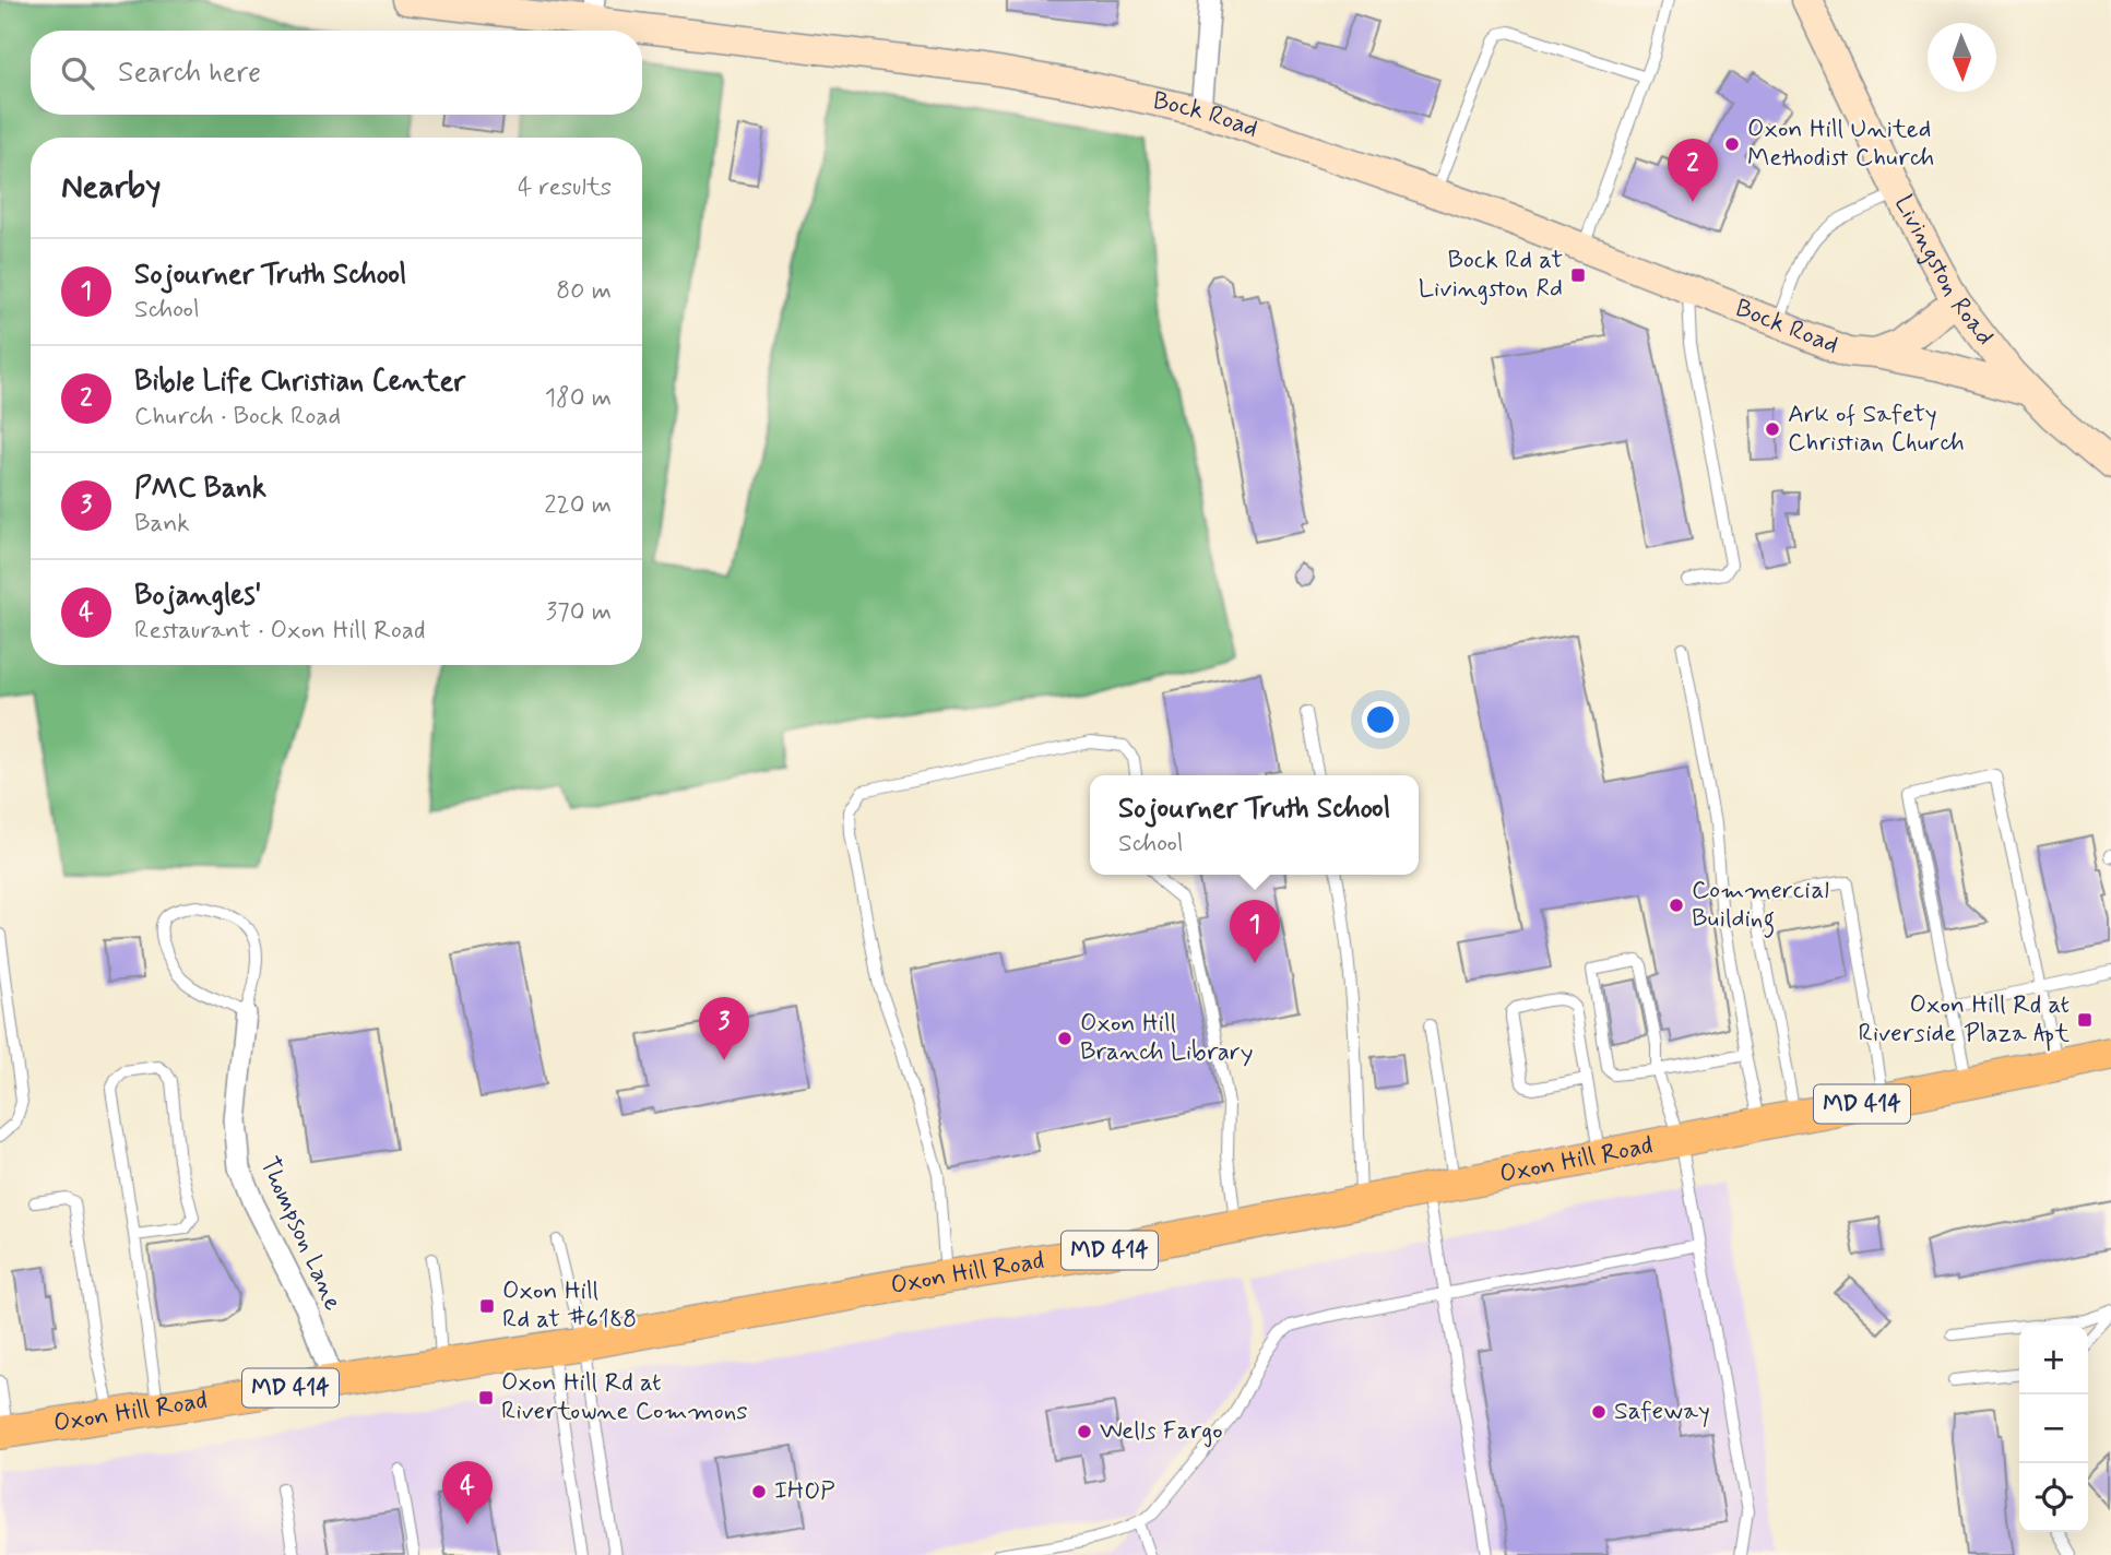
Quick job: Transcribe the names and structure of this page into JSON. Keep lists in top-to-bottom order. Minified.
{"streets":{"main road":["Bock Road","Livingston Road","MD 414","Oxon Hill Road"],"street":["Thompson Lane"]},"crossings":[["Bock Road","Livingston Road"],["Oxon Hill Road","Thompson Lane"]],"places":{"other":["Oxon Hill United Methodist Church","Ark of Safety Christian Church","Commercial Building","Oxon Hill Branch Library","Safeway","Wells Fargo","IHOP"],"transit":["Bock Rd at Livingston Rd","Oxon Hill Rd at Riverside Plaza Apt","Oxon Hill Rd at #6188","Oxon Hill Rd at Rivertowne Commons"]},"north":"bottom","page":{"search":"Search here","heading":["Nearby","4 results"],"pins":["2","1","3","4"],"list":[{"mark":"1","name":"Sojourner Truth School","note":"School","value":"80 m"},{"mark":"2","name":"Bible Life Christian Center","note":"Church · Bock Road","value":"180 m"},{"mark":"3","name":"PMC Bank","note":"Bank","value":"220 m"},{"mark":"4","name":"Bojangles'","note":"Restaurant · Oxon Hill Road","value":"370 m"}],"popup":["Sojourner Truth School","School"],"map_buttons":["+","−"]}}
